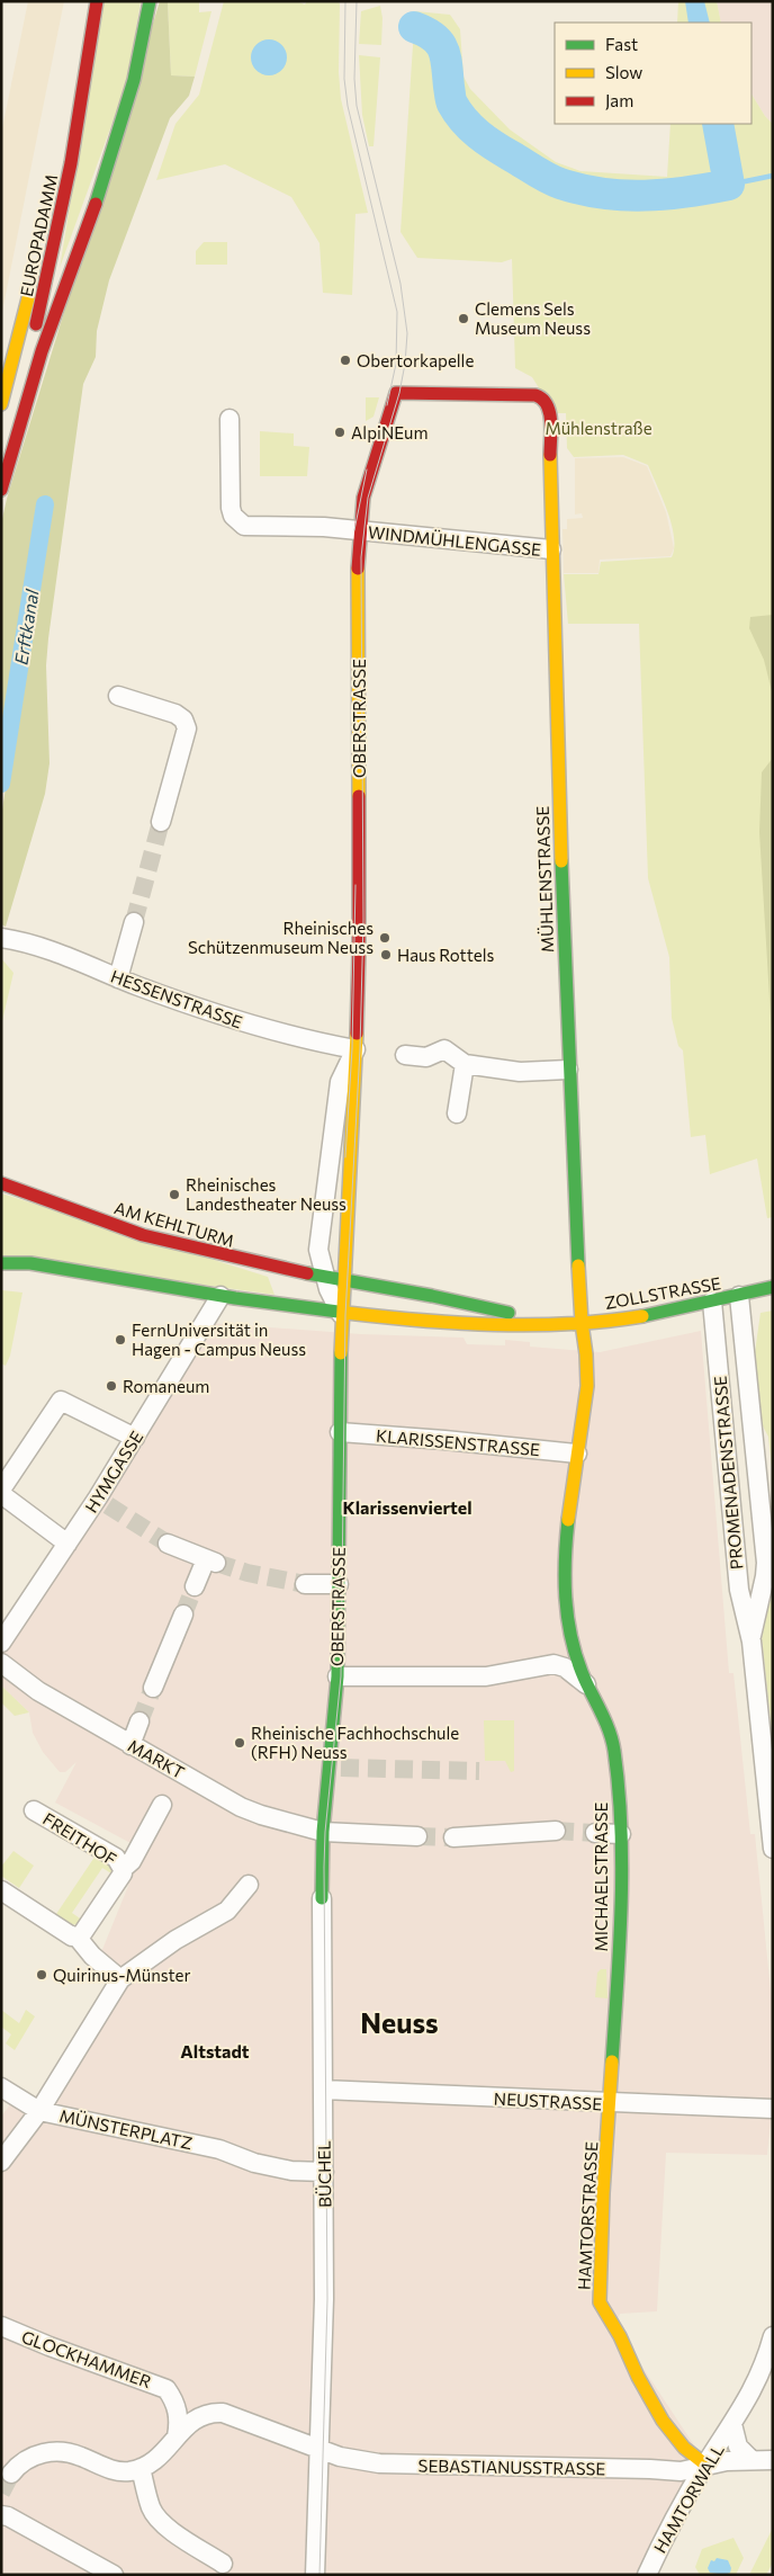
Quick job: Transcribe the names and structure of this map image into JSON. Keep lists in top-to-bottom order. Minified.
{"streets":{"street":["EUROPADAMM","WINDMÜHLENGASSE","OBERSTRASSE","MÜHLENSTRASSE","HESSENSTRASSE","AM KEHLTURM","ZOLLSTRASSE","KLARISSENSTRASSE","HYMGASSE","PROMENADENSTRASSE","MARKT","FREITHOF","MICHAELSTRASSE","NEUSTRASSE","MÜNSTERPLATZ","BÜCHEL","HAMTORSTRASSE","GLOCKHAMMER","SEBASTIANUSSTRASSE","HAMTORWALL"]},"crossings":[["WINDMÜHLENGASSE","OBERSTRASSE"],["WINDMÜHLENGASSE","MÜHLENSTRASSE"],["OBERSTRASSE","MÜHLENSTRASSE"],["OBERSTRASSE","HESSENSTRASSE"],["OBERSTRASSE","AM KEHLTURM"],["OBERSTRASSE","ZOLLSTRASSE"],["OBERSTRASSE","KLARISSENSTRASSE"],["OBERSTRASSE","MARKT"],["OBERSTRASSE","BÜCHEL"],["MÜHLENSTRASSE","ZOLLSTRASSE"],["MÜHLENSTRASSE","MICHAELSTRASSE"],["AM KEHLTURM","ZOLLSTRASSE"],["ZOLLSTRASSE","PROMENADENSTRASSE"],["ZOLLSTRASSE","MICHAELSTRASSE"],["KLARISSENSTRASSE","MICHAELSTRASSE"],["MICHAELSTRASSE","NEUSTRASSE"],["MICHAELSTRASSE","HAMTORSTRASSE"],["NEUSTRASSE","BÜCHEL"],["NEUSTRASSE","HAMTORSTRASSE"],["MÜNSTERPLATZ","BÜCHEL"],["BÜCHEL","SEBASTIANUSSTRASSE"],["HAMTORSTRASSE","SEBASTIANUSSTRASSE"],["HAMTORSTRASSE","HAMTORWALL"],["SEBASTIANUSSTRASSE","HAMTORWALL"]],"districts":["Klarissenviertel","Neuss","Altstadt"],"water":["Erftkanal"],"parks":["Mühlenstraße"],"places":["Clemens Sels Museum Neuss","Obertorkapelle","AlpiNEum","Rheinisches Schützenmuseum Neuss","Haus Rottels","Rheinisches Landestheater Neuss","FernUniversität in Hagen - Campus Neuss","Romaneum","Rheinische Fachhochschule (RFH) Neuss","Quirinus-Münster"],"legend":["Fast","Slow","Jam"]}
